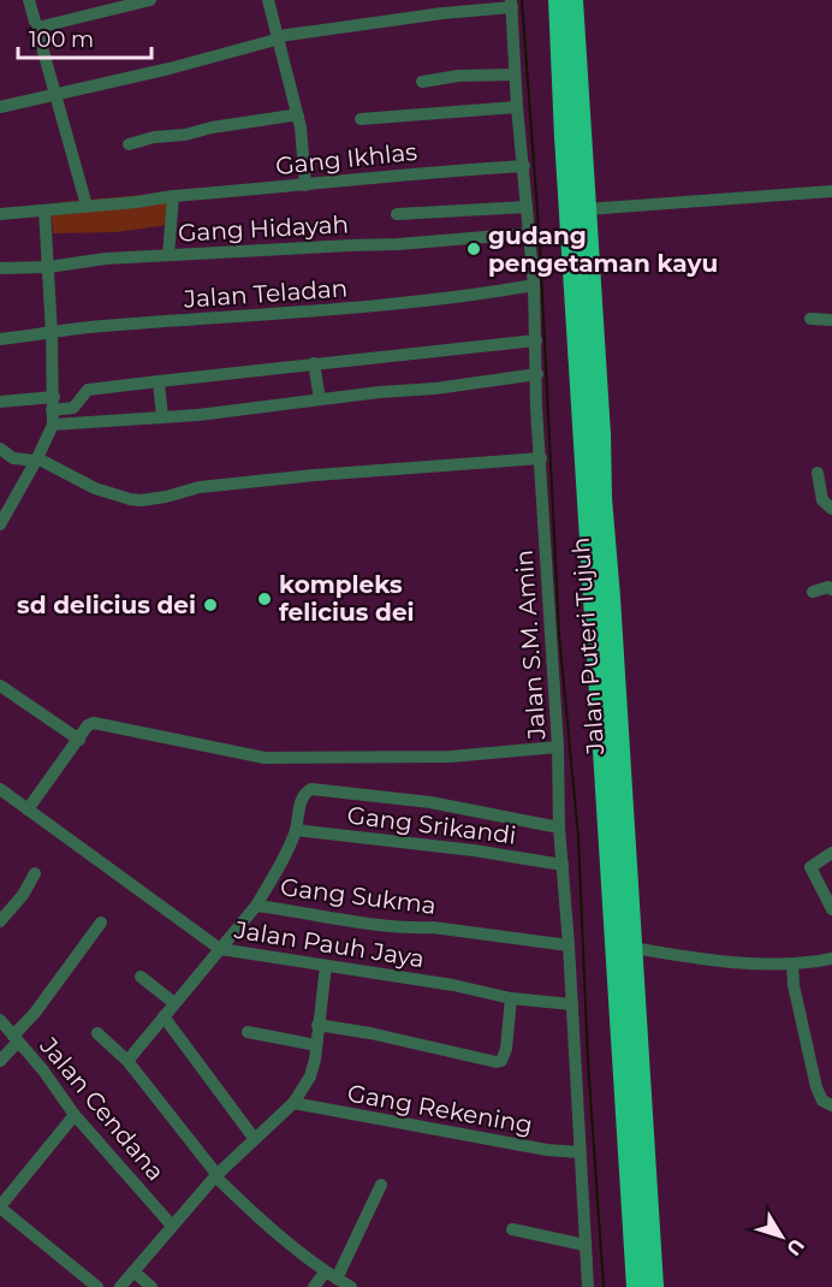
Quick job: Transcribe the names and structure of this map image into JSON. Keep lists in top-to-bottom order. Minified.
{"streets":{"highway":["Jalan Puteri Tujuh"],"street":["Gang Ikhlas","Gang Hidayah","Jalan Teladan","Jalan S.M. Amin","Gang Srikandi","Gang Sukma","Jalan Pauh Jaya","Jalan Cendana","Gang Rekening"]},"crossings":[["Gang Ikhlas","Jalan S.M. Amin"],["Gang Hidayah","Jalan S.M. Amin"],["Jalan Teladan","Jalan S.M. Amin"],["Jalan S.M. Amin","Gang Srikandi"],["Jalan S.M. Amin","Gang Sukma"],["Jalan S.M. Amin","Jalan Pauh Jaya"],["Jalan S.M. Amin","Gang Rekening"],["Gang Sukma","Jalan Pauh Jaya"]],"places":["gudang pengetaman kayu","kompleks felicius dei","sd delicius dei"],"scale_bar":"100 m","north":"bottom right"}
